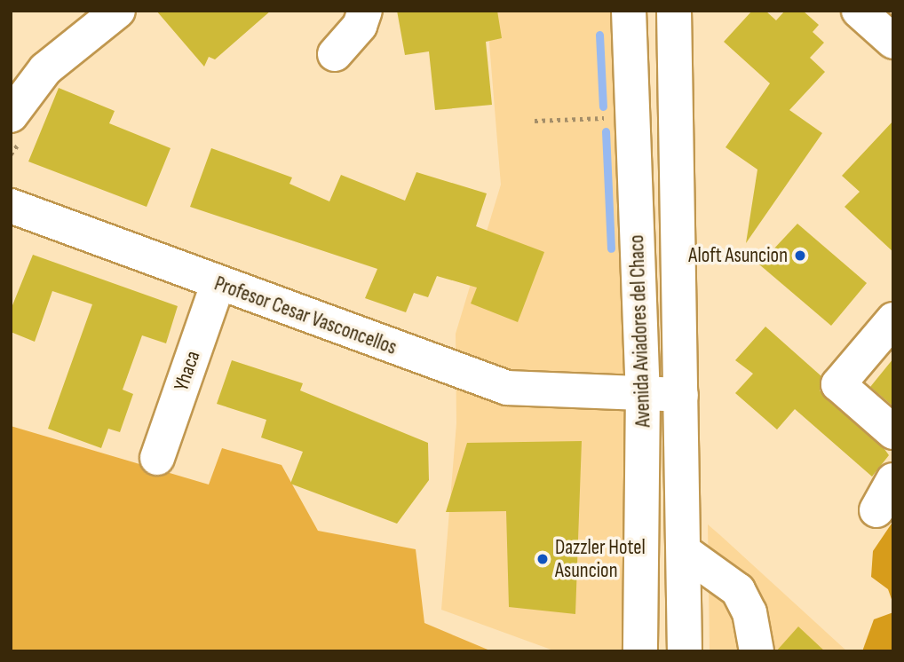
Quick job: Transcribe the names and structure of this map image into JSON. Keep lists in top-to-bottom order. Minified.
{"streets":{"main road":["Profesor Cesar Vasconcellos","Avenida Aviadores del Chaco","Yhaca"]},"crossings":[["Profesor Cesar Vasconcellos","Avenida Aviadores del Chaco"],["Profesor Cesar Vasconcellos","Yhaca"]],"places":["Aloft Asuncion","Dazzler Hotel Asuncion"]}
